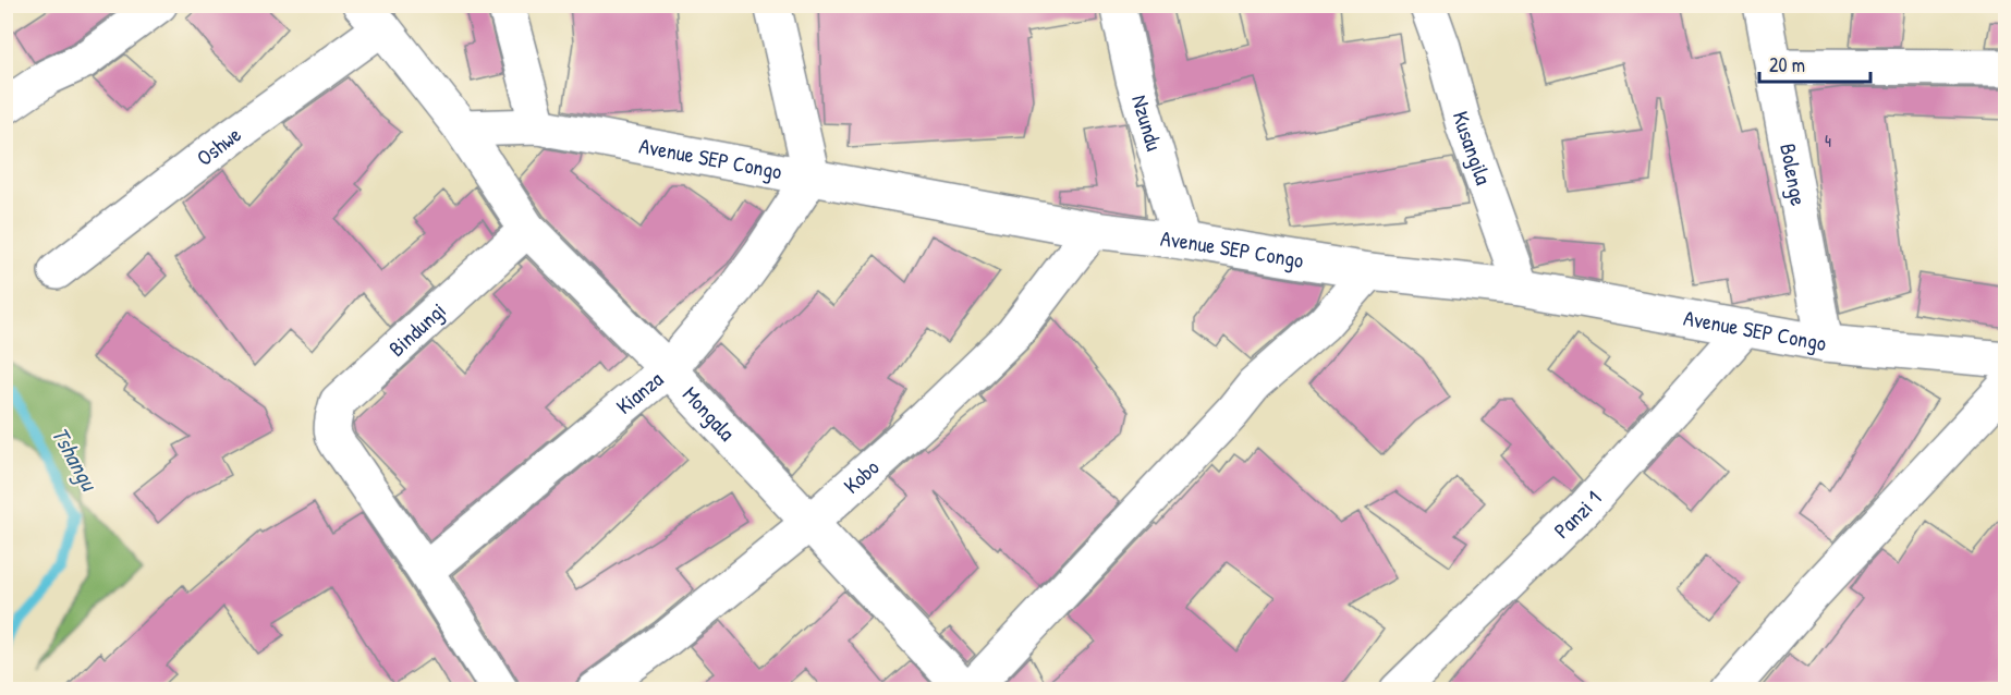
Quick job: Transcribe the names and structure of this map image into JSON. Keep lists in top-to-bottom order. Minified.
{"streets":{"street":["Nzundu","Oshwe","Kusangila","Avenue SEP Congo","Bolenge","Bindungi","Kianza","Mongala","Kobo","Panzi 1"]},"crossings":[["Nzundu","Avenue SEP Congo"],["Oshwe","Mongala"],["Kusangila","Avenue SEP Congo"],["Avenue SEP Congo","Bolenge"],["Avenue SEP Congo","Kianza"],["Avenue SEP Congo","Mongala"],["Avenue SEP Congo","Kobo"],["Avenue SEP Congo","Panzi 1"],["Bindungi","Kianza"],["Bindungi","Mongala"],["Kianza","Mongala"],["Mongala","Kobo"]],"water":["Tshangu"],"house_numbers":["4"],"scale_bar":"20 m"}
